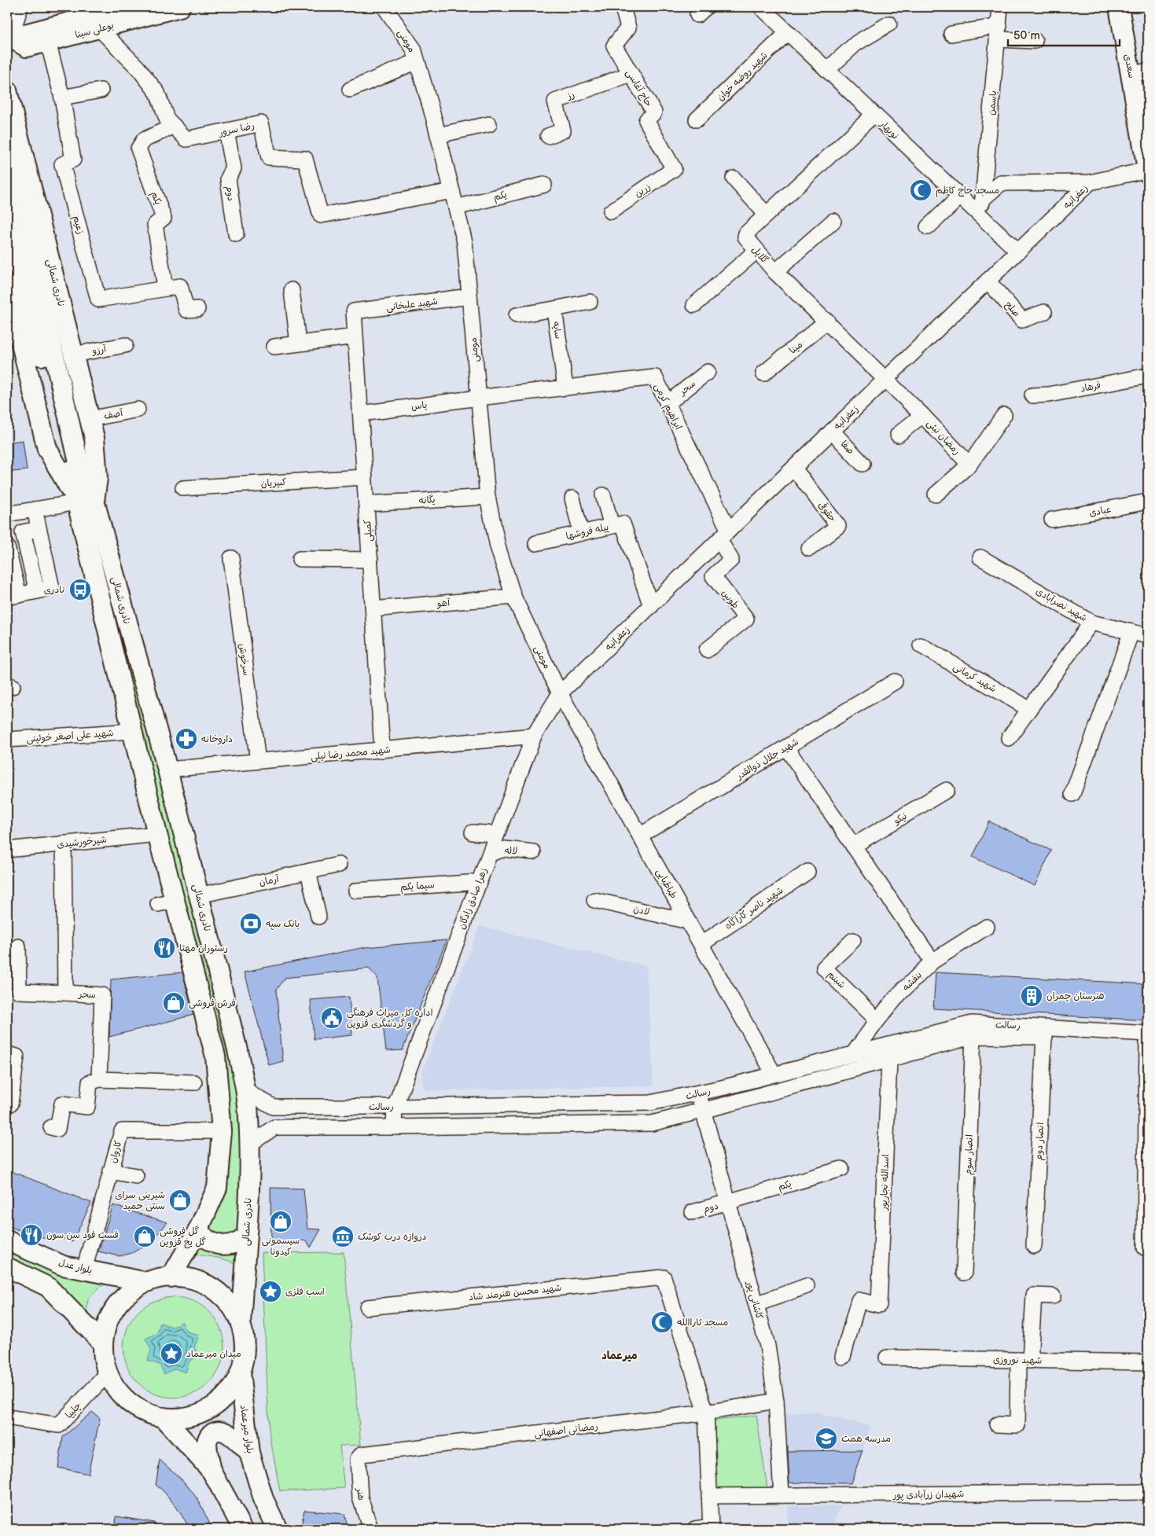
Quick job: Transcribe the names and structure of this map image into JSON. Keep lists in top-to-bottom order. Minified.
{"streets":{"main road":["بوعلی سینا","سعدی","نادری شمالی","بلوار عدل","بلوار میرعماد"],"street":["مومنی","شهید روضه خوان","حاج آغاسی","رز","یاسمن","رضا سرور","نوبهار","زرین","دوم","یکم","زعفرانیه","زعیم","گلایل","شهید علیخانی","صلح","سایه","مینا","آرزو","فرهاد","سحر","یاس","ابراهیم کرمی","آصف","رمضان نبئی","صفا","کبیریان","یگانه","عبادی","حقوقی","کمیلی","پیله فروشها","طوس","آهو","شهید نصرآبادی","سرخوش","شهید کرمانی","شهید علی اصغر خوئینی","شهید محمد رضا نیلی","شهید جلال ذوالقدر","نیکو","شیرخورشیدی","لاله","آرمان","طباطبایی","سیما یکم","زهرا صادق زادگان","شهید ناصر کارآگاه","لادن","شبنم","بنفشه","رسالت","انصار دوم","کاروان","انصار سوم","اسدالله نجارپور","شهید محسن هنرمند شاد","کاشانی پور","شهید نوروزی","چلیپا","رمضانی اصفهانی","هنر","شهیدان زرآبادی پور"]},"crossings":[["بوعلی سینا","رضا سرور"],["بوعلی سینا","زعیم"],["مومنی","رضا سرور"],["مومنی","یکم"],["مومنی","زعفرانیه"],["مومنی","شهید علیخانی"],["مومنی","یاس"],["مومنی","ابراهیم کرمی"],["مومنی","یگانه"],["مومنی","آهو"],["مومنی","طباطبایی"],["مومنی","زهرا صادق زادگان"],["سعدی","زعفرانیه"],["شهید روضه خوان","نوبهار"],["حاج آغاسی","رز"],["حاج آغاسی","زرین"],["یاسمن","نوبهار"],["رضا سرور","دوم"],["رضا سرور","یکم"],["نوبهار","زعفرانیه"],["نوبهار","گلایل"],["دوم","یکم"],["دوم","کاشانی پور"],["یکم","زعیم"],["یکم","کاشانی پور"],["زعفرانیه","گلایل"],["زعفرانیه","صلح"],["زعفرانیه","ابراهیم کرمی"],["زعفرانیه","رمضان نبئی"],["زعفرانیه","صفا"],["زعفرانیه","حقوقی"],["زعفرانیه","پیله فروشها"],["زعفرانیه","طوس"],["زعفرانیه","طباطبایی"],["زعفرانیه","زهرا صادق زادگان"],["گلایل","مینا"],["گلایل","رمضان نبئی"],["نادری شمالی","آرزو"],["نادری شمالی","آصف"],["نادری شمالی","شهید علی اصغر خوئینی"],["نادری شمالی","شهید محمد رضا نیلی"],["نادری شمالی","شیرخورشیدی"],["نادری شمالی","آرمان"],["نادری شمالی","رسالت"],["نادری شمالی","کاروان"],["شهید علیخانی","کمیلی"],["سایه","ابراهیم کرمی"],["سحر","ابراهیم کرمی"],["سحر","شیرخورشیدی"],["یاس","ابراهیم کرمی"],["یاس","کمیلی"],["ابراهیم کرمی","طوس"],["کبیریان","کمیلی"],["یگانه","کمیلی"],["کمیلی","آهو"],["کمیلی","شهید محمد رضا نیلی"],["سرخوش","شهید محمد رضا نیلی"],["شهید محمد رضا نیلی","زهرا صادق زادگان"],["شهید جلال ذوالقدر","طباطبایی"],["لاله","زهرا صادق زادگان"],["طباطبایی","زهرا صادق زادگان"],["طباطبایی","شهید ناصر کارآگاه"],["طباطبایی","لادن"],["طباطبایی","رسالت"],["سیما یکم","زهرا صادق زادگان"],["زهرا صادق زادگان","رسالت"],["شبنم","بنفشه"],["بنفشه","رسالت"],["رسالت","انصار دوم"],["رسالت","انصار سوم"],["رسالت","اسدالله نجارپور"],["رسالت","کاشانی پور"],["کاروان","بلوار عدل"],["شهید محسن هنرمند شاد","رمضانی اصفهانی"],["کاشانی پور","رمضانی اصفهانی"],["کاشانی پور","شهیدان زرآبادی پور"],["رمضانی اصفهانی","هنر"]],"districts":["میرعماد"],"places":{"mosque":["مسجد حاج کاظم","مسجد ثاراالله"],"bus stop":["نادری"],"pharmacy":["داروخانه"],"bank":["بانک سپه"],"restaurant":["رستوران مهتا","فست فود سن سون"],"building":["هنرستان چمران"],"shop":["فرش فروشی","شیرینی سرای سنتی حمید","سیسمونی کیدونا","گل فروشی گل یخ قزوین"],"public building":["اداره کل میراث فرهنگی و گردشگری قزوین"],"museum":["دروازه درب کوشک"],"place":["اسب فلزی","میدان میرعماد"],"school or university":["مدرسه همت"]},"scale_bar":"50 m"}
